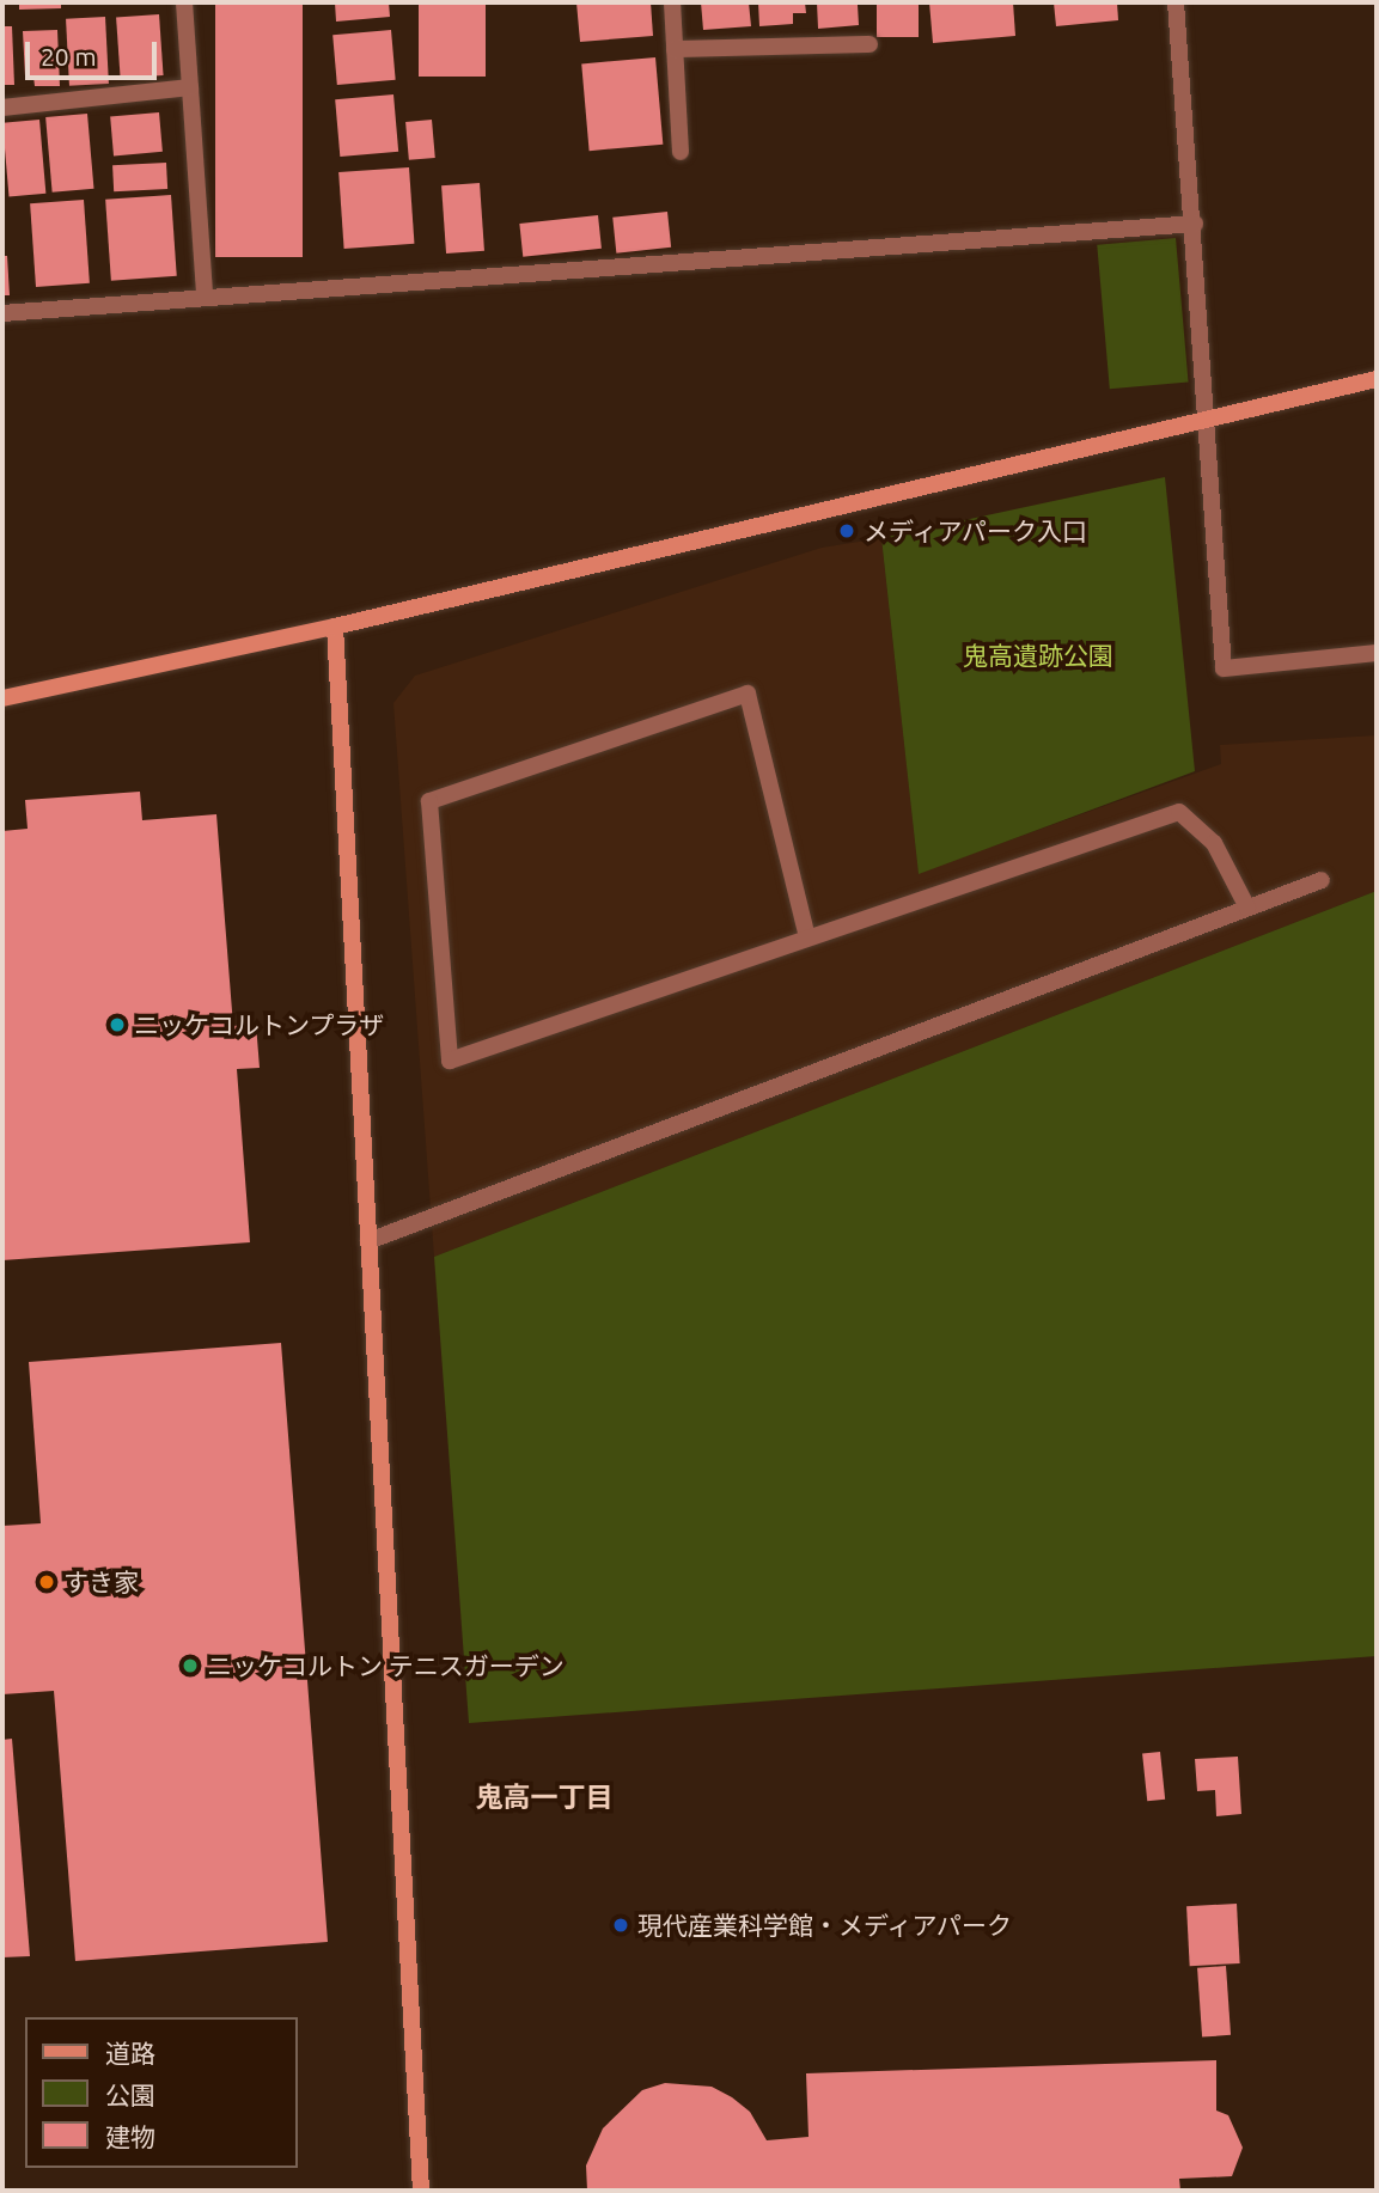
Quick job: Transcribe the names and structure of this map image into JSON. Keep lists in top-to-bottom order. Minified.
{"districts":["鬼高一丁目"],"parks":["鬼高遺跡公園"],"places":["メディアパーク入口","ニッケコルトンプラザ","すき家","ニッケコルトン テニスガーデン","現代産業科学館・メディアパーク"],"legend":["道路","公園","建物"],"scale_bar":"20 m"}
